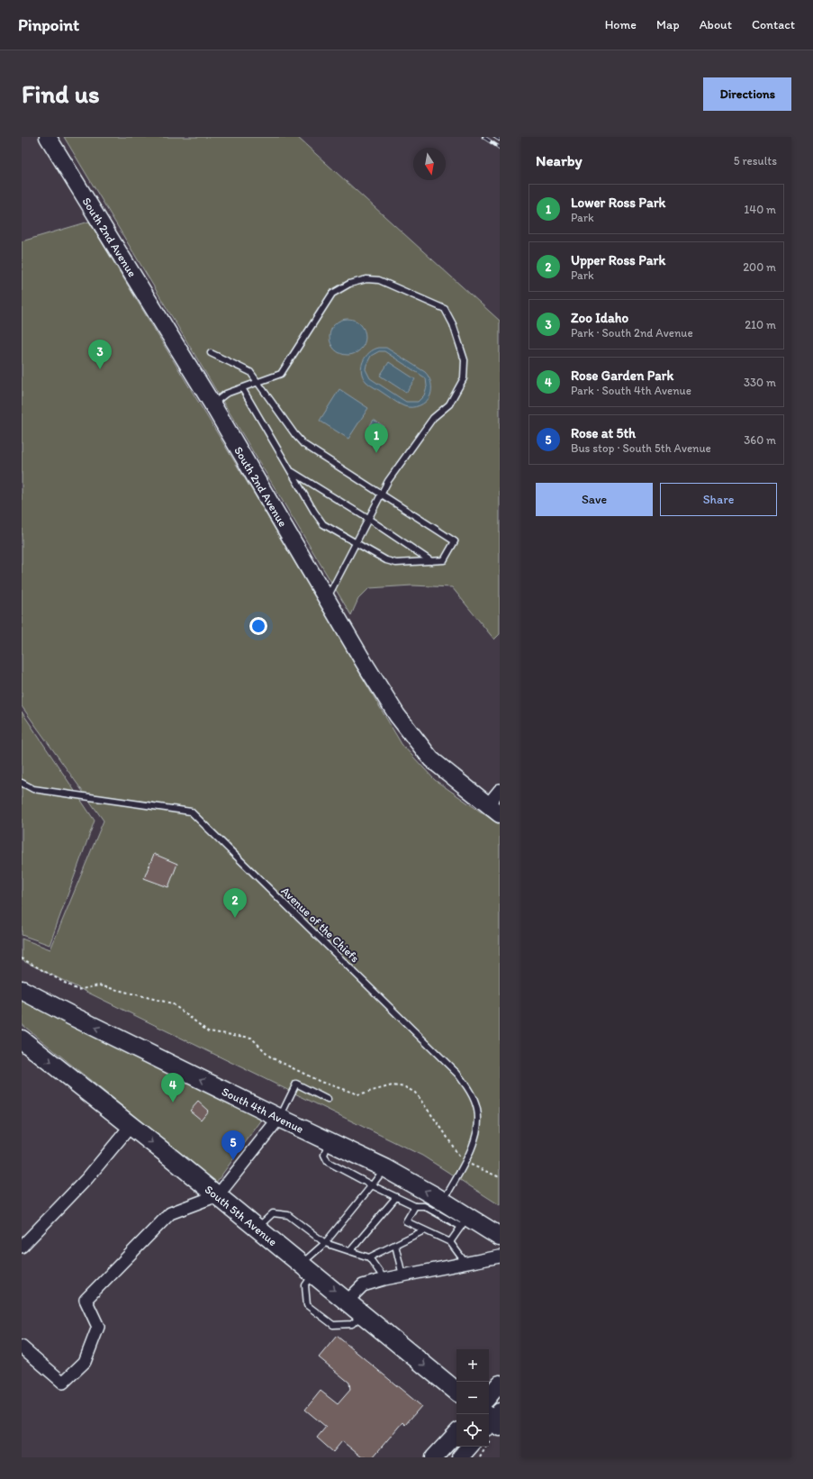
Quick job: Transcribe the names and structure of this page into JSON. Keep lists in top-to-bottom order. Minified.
{"streets":{"main road":["South 4th Avenue","South 5th Avenue"],"street":["South 2nd Avenue"],"lane":["Avenue of the Chiefs"]},"crossings":[["Avenue of the Chiefs","South 4th Avenue"]],"one_way":["South 4th Avenue","South 5th Avenue"],"north":"bottom","page":{"header":"Pinpoint","nav":["Home","Map","About","Contact"],"buttons":["Directions",["Save","Share"]],"title":"Find us","heading":["Nearby","5 results"],"list":[{"mark":"1","name":"Lower Ross Park","note":"Park","value":"140 m"},{"mark":"2","name":"Upper Ross Park","note":"Park","value":"200 m"},{"mark":"3","name":"Zoo Idaho","note":"Park · South 2nd Avenue","value":"210 m"},{"mark":"4","name":"Rose Garden Park","note":"Park · South 4th Avenue","value":"330 m"},{"mark":"5","name":"Rose at 5th","note":"Bus stop · South 5th Avenue","value":"360 m"}],"pins":["3","1","2","4","5"],"map_buttons":["+","−"]}}
